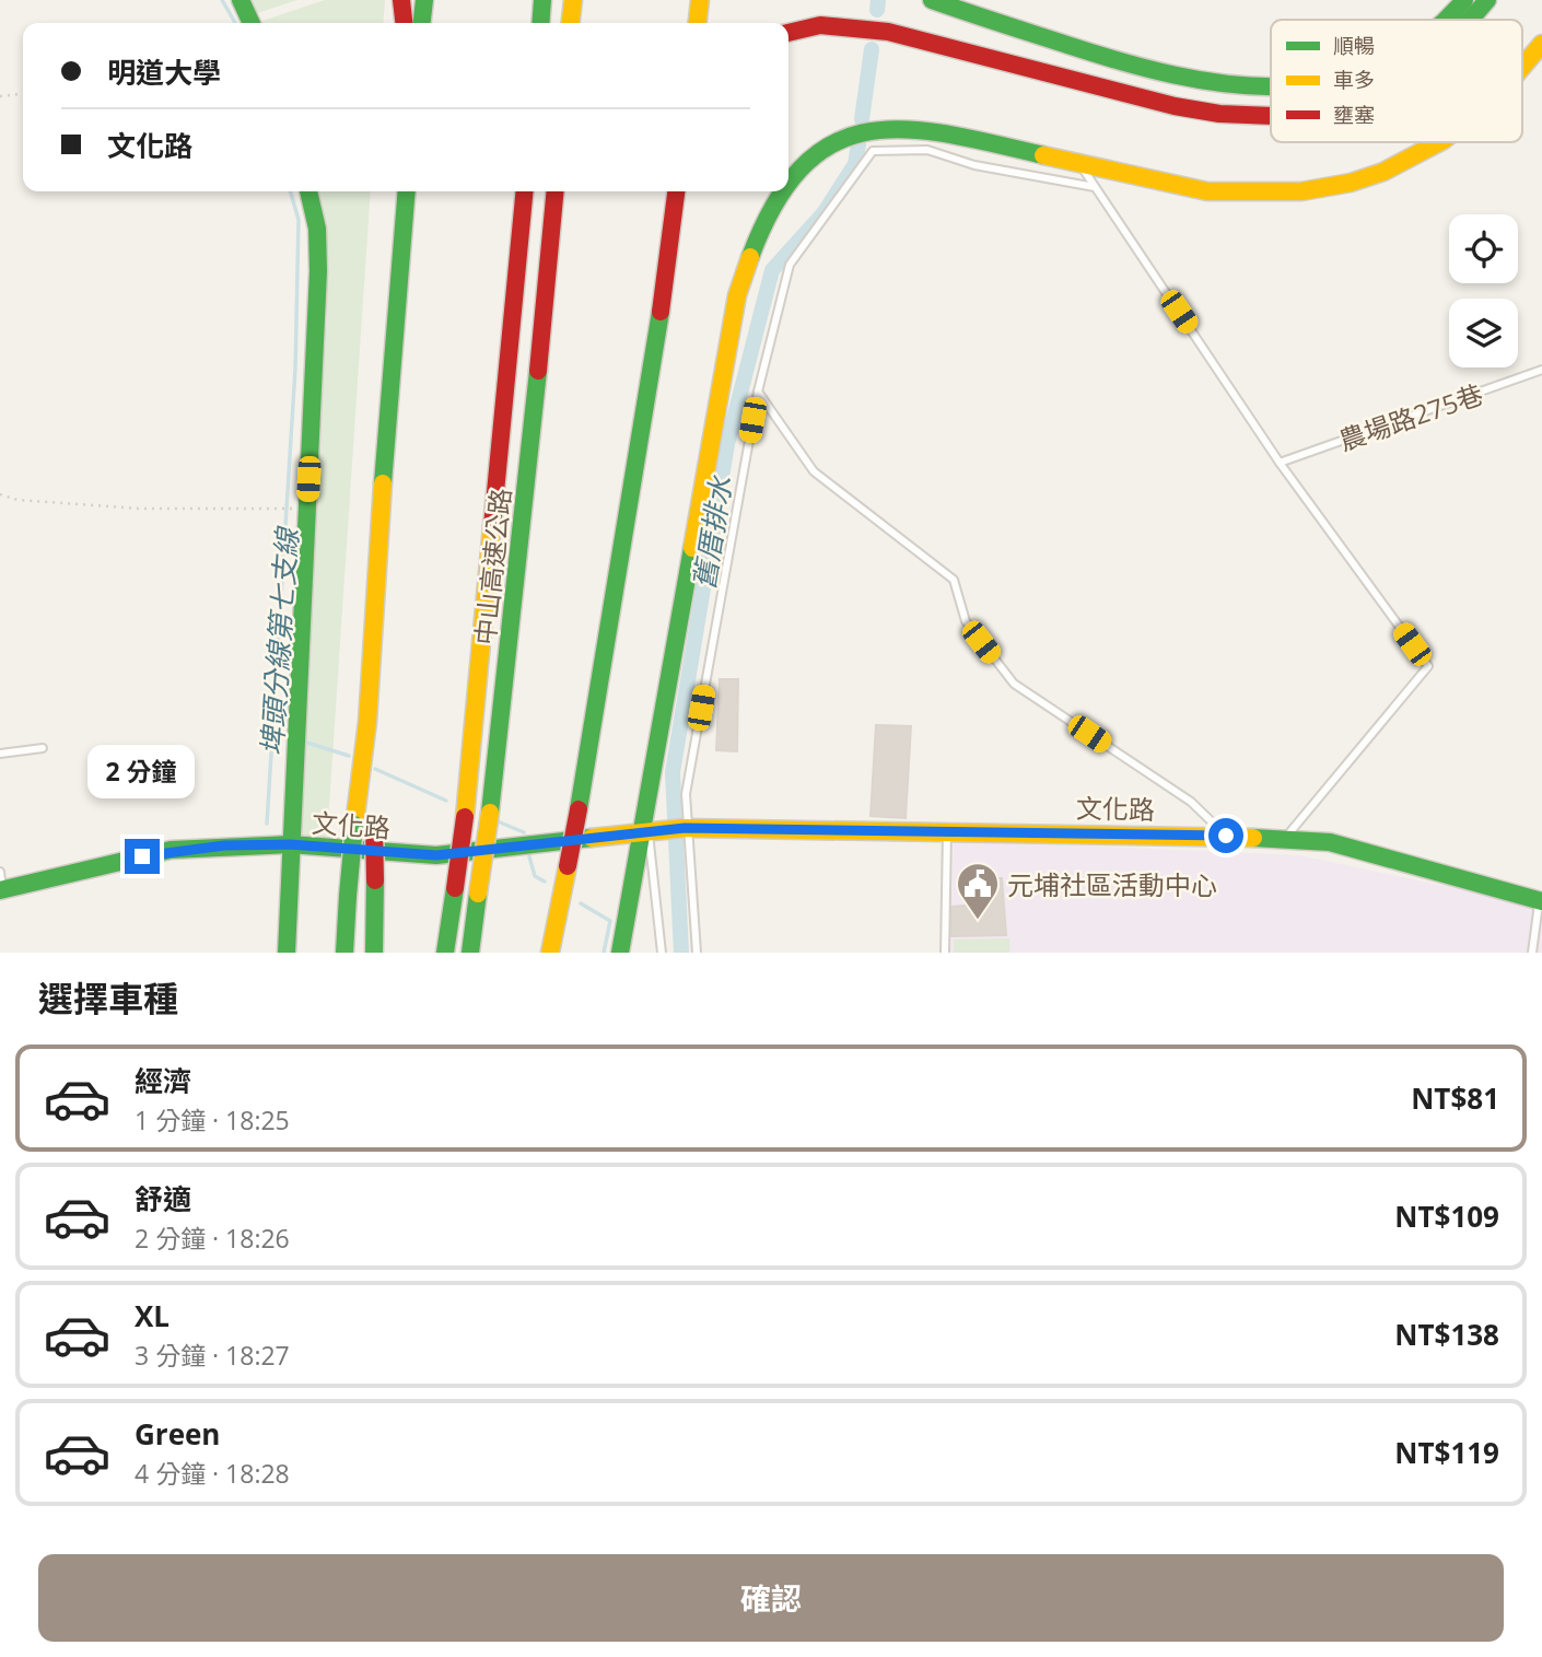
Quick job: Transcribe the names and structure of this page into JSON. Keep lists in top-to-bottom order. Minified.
{"streets":{"main road":["中山高速公路","文化路"],"lane":["農場路275巷"]},"water":["舊厝排水","埤頭分線第七支線"],"places":{"public building":["元埔社區活動中心"]},"legend":["順暢","車多","壅塞"],"page":{"banner":["明道大學","文化路"],"bubble":"2 分鐘","heading":"選擇車種","list":[{"name":"經濟","note":"1 分鐘 · 18:25","value":"NT$81"},{"name":"舒適","note":"2 分鐘 · 18:26","value":"NT$109"},{"name":"XL","note":"3 分鐘 · 18:27","value":"NT$138"},{"name":"Green","note":"4 分鐘 · 18:28","value":"NT$119"}],"buttons":"確認"}}
